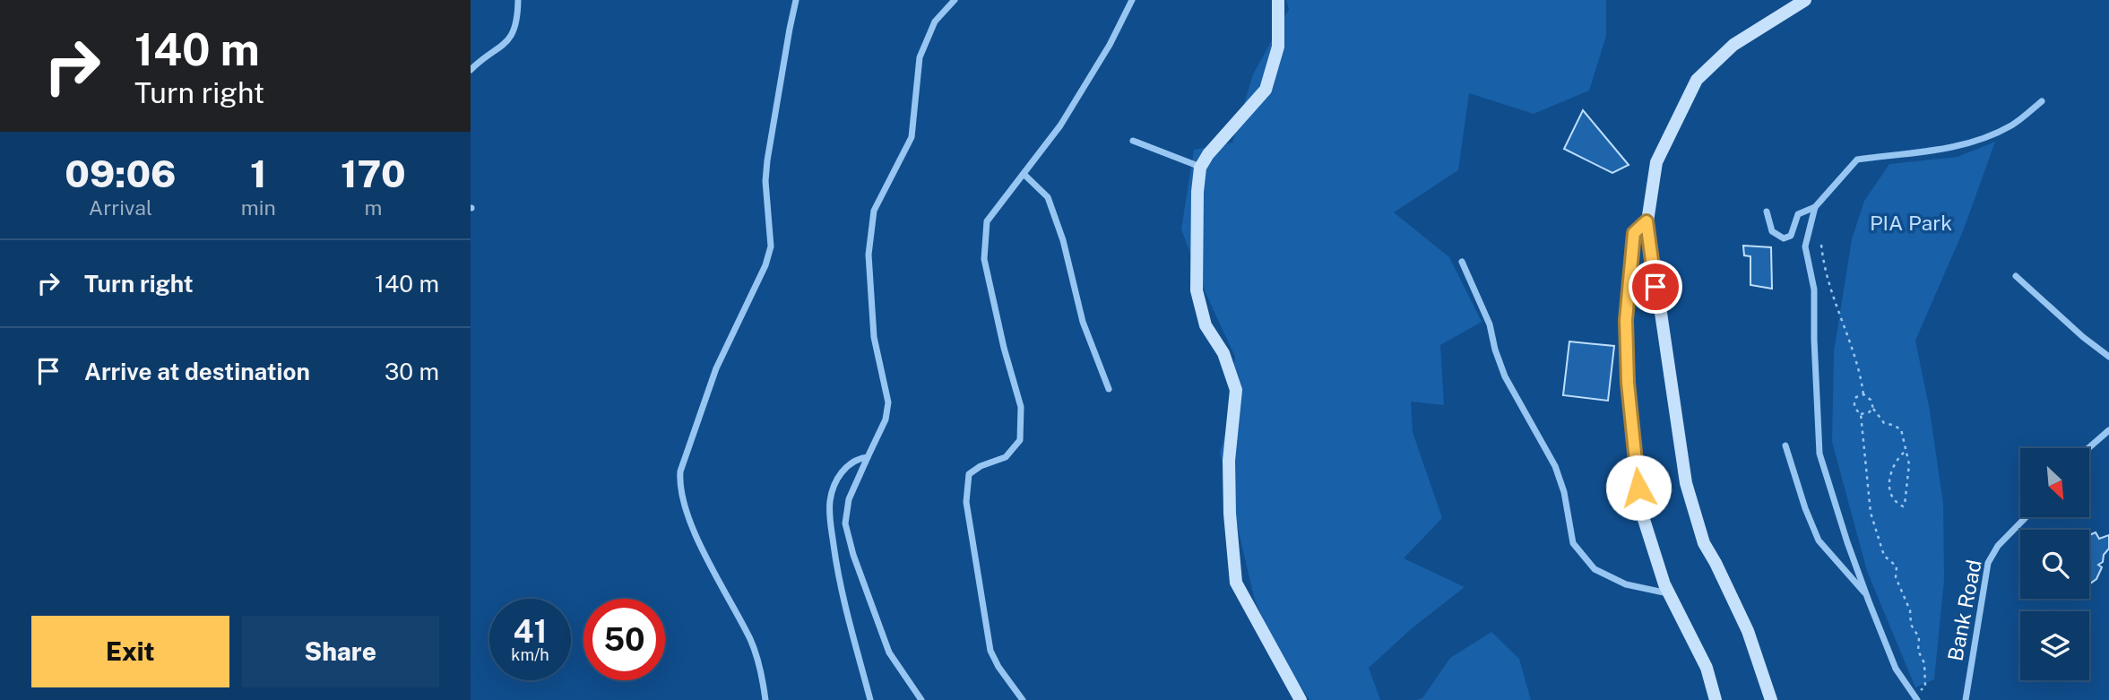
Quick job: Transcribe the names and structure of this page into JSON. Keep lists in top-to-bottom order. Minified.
{"streets":{"street":["Bank Road"]},"parks":["PIA Park"],"north":"bottom right","page":{"turn":["140 m","Turn right"],"eta":["09:06","Arrival","1","min","170","m"],"list":[{"name":"Turn right","value":"140 m"},{"name":"Arrive at destination","value":"30 m"}],"speed":"41 km/h","limit":"50","buttons":["Exit","Share"]}}
